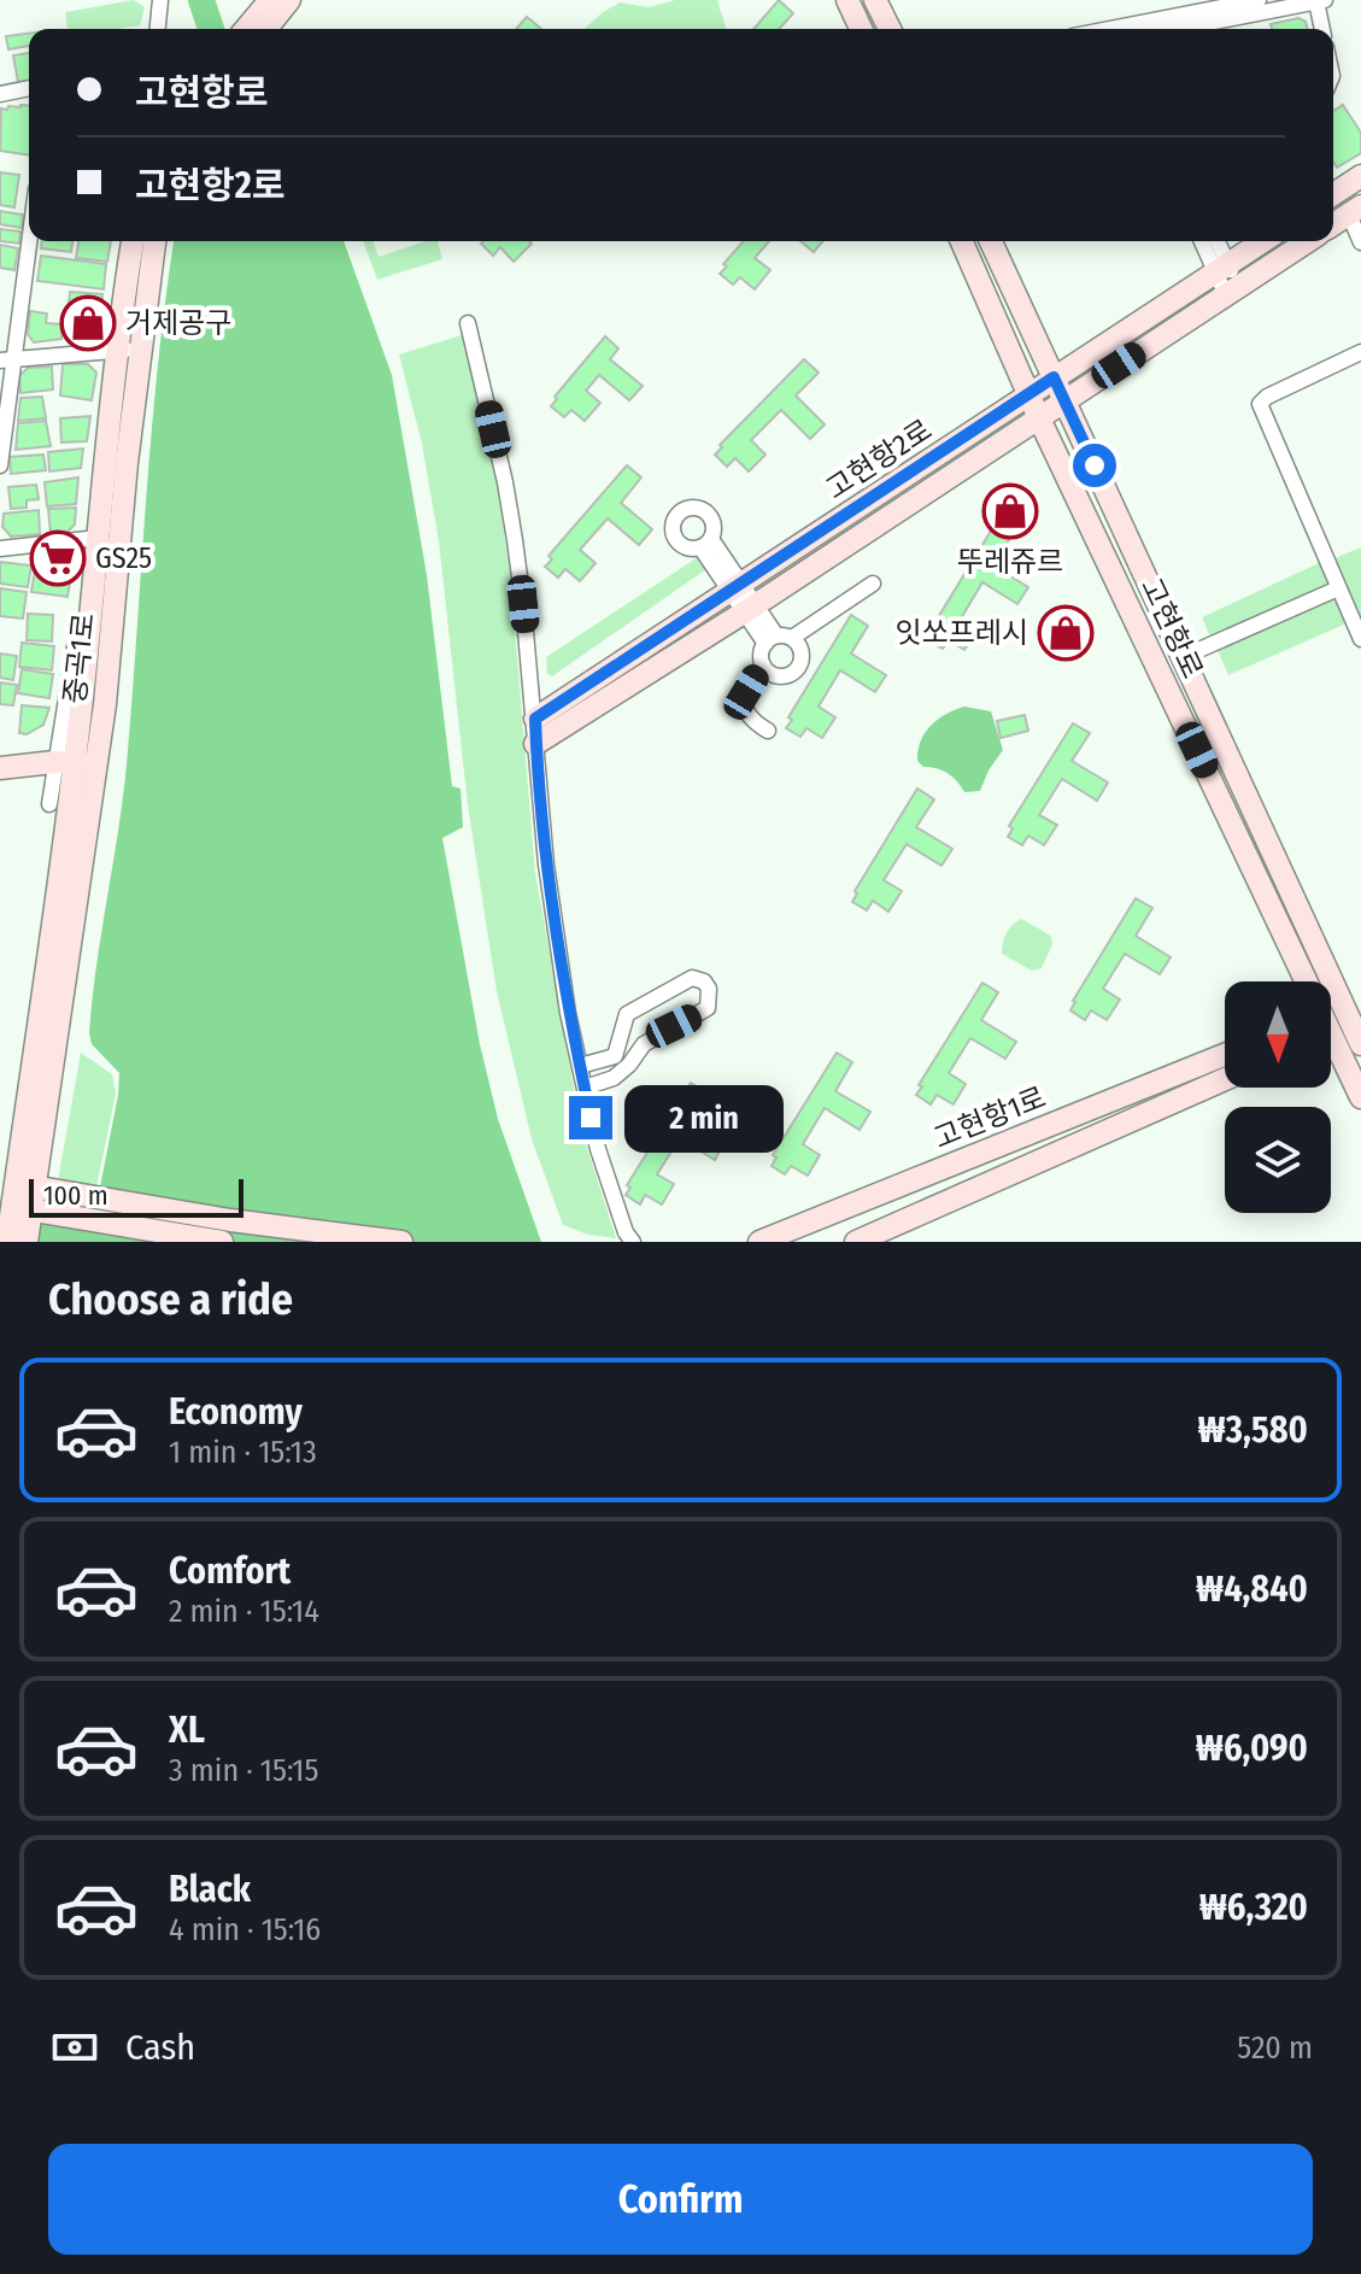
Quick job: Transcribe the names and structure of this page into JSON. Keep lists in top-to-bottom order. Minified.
{"streets":{"street":["고현항2로","고현항로","중곡1로","고현항1로"]},"crossings":[["고현항2로","고현항로"]],"places":{"shop":["거제공구","뚜레쥬르","잇쏘프레시"],"supermarket":["GS25"]},"scale_bar":"100 m","north":"bottom","page":{"banner":["고현항로","고현항2로"],"bubble":"2 min","scale":"100 m","heading":"Choose a ride","list":[{"name":"Economy","note":"1 min · 15:13","value":"₩3,580"},{"name":"Comfort","note":"2 min · 15:14","value":"₩4,840"},{"name":"XL","note":"3 min · 15:15","value":"₩6,090"},{"name":"Black","note":"4 min · 15:16","value":"₩6,320"}],"pay":["Cash","520 m"],"buttons":"Confirm"}}
